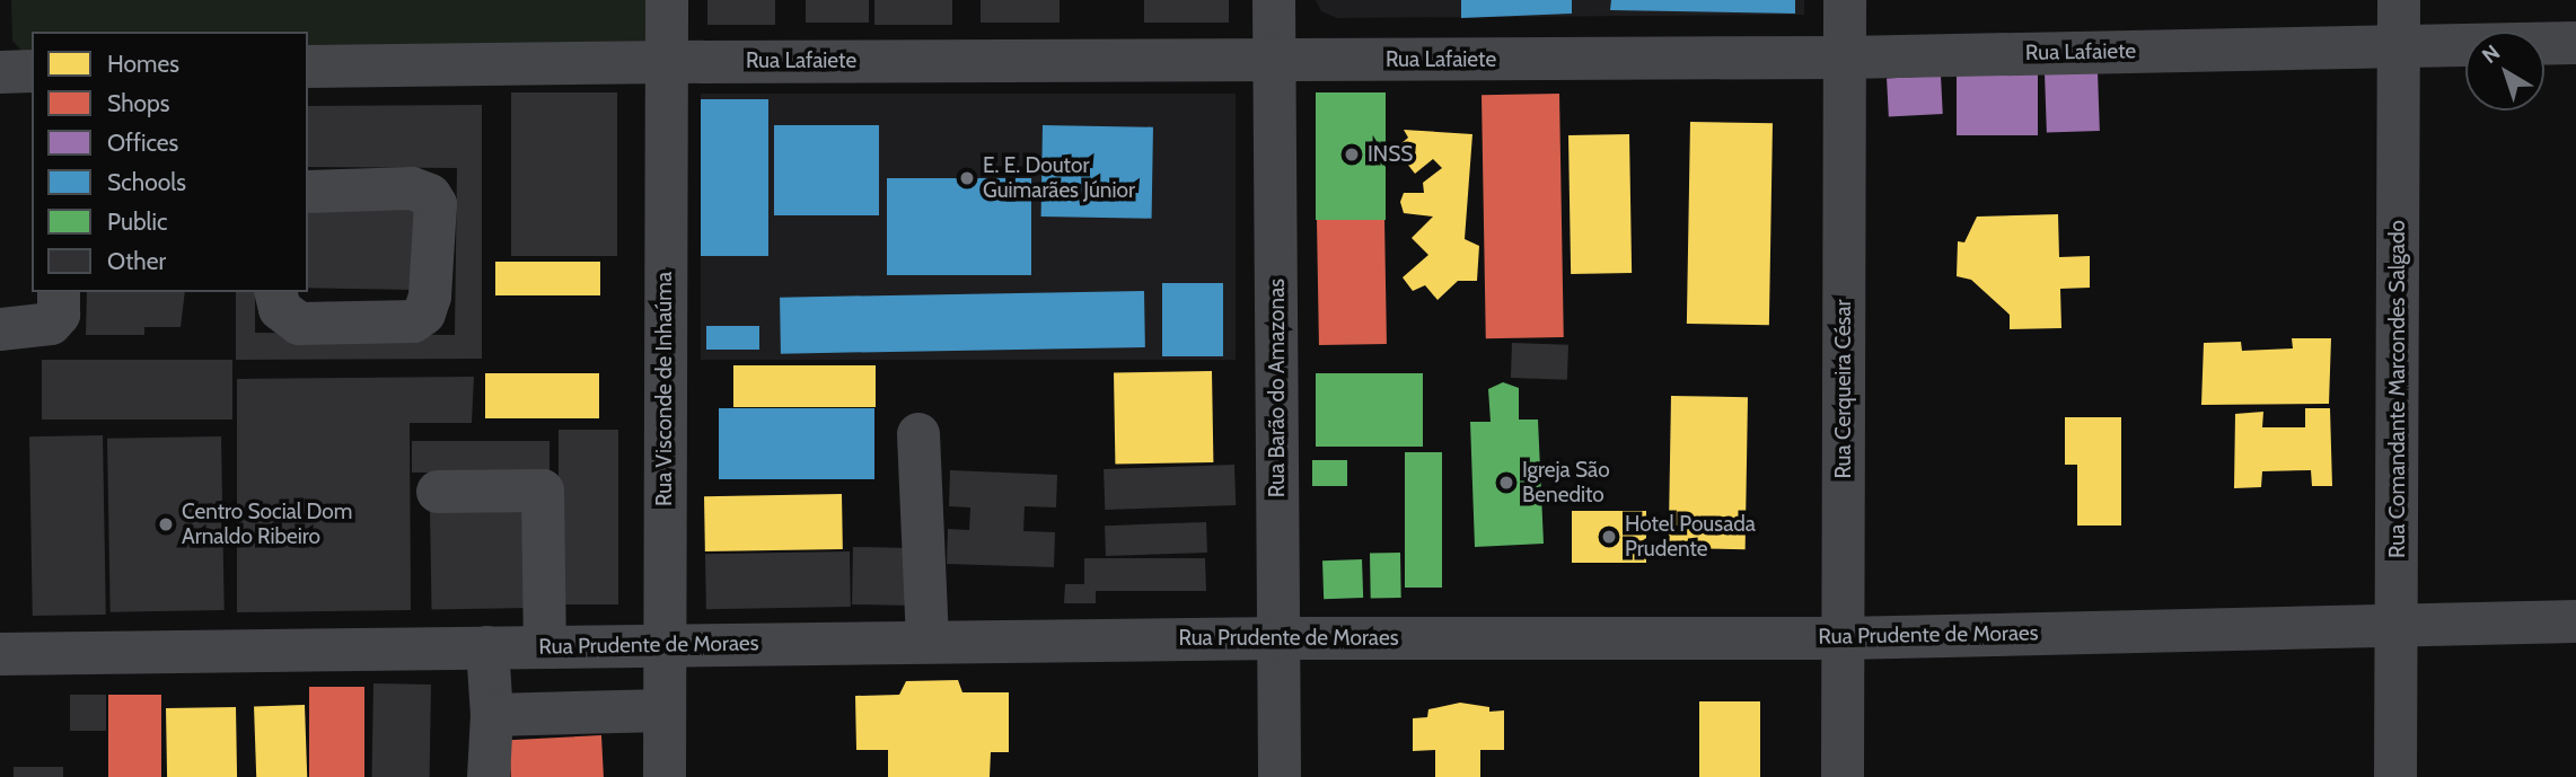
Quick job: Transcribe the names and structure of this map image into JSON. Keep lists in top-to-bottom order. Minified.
{"streets":{"street":["Rua Lafaiete","Rua Barão do Amazonas","Rua Visconde de Inhaúma","Rua Cerqueira César","Rua Comandante Marcondes Salgado","Rua Prudente de Moraes"]},"crossings":[["Rua Lafaiete","Rua Barão do Amazonas"],["Rua Lafaiete","Rua Visconde de Inhaúma"],["Rua Lafaiete","Rua Cerqueira César"],["Rua Lafaiete","Rua Comandante Marcondes Salgado"],["Rua Barão do Amazonas","Rua Prudente de Moraes"],["Rua Visconde de Inhaúma","Rua Prudente de Moraes"],["Rua Cerqueira César","Rua Prudente de Moraes"],["Rua Comandante Marcondes Salgado","Rua Prudente de Moraes"]],"places":["INSS","E. E. Doutor Guimarães Júnior","Igreja São Benedito","Centro Social Dom Arnaldo Ribeiro","Hotel Pousada Prudente"],"legend":["Homes","Shops","Offices","Schools","Public","Other"],"north":"top left"}
